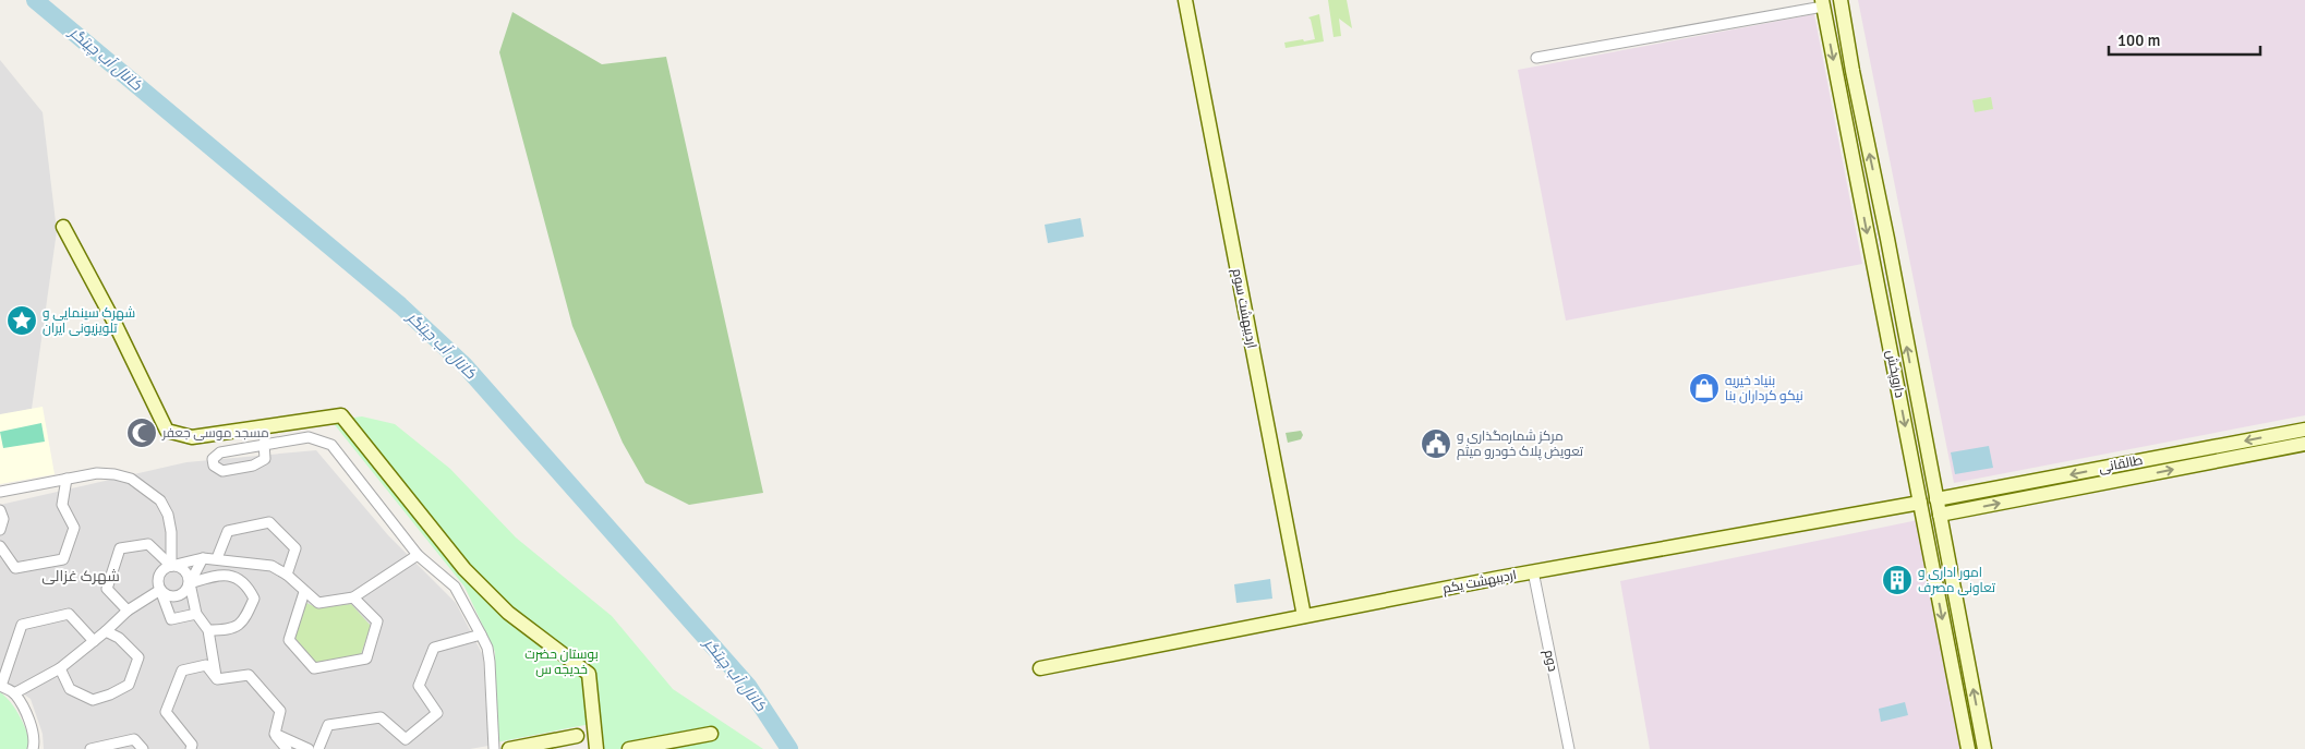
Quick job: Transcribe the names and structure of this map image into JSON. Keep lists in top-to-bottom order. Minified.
{"streets":{"street":["اردیبهشت سوم","داروپخش","طالقانی","اردیبهشت یکم","دوم"]},"crossings":[["اردیبهشت سوم","اردیبهشت یکم"],["داروپخش","طالقانی"],["داروپخش","اردیبهشت یکم"],["اردیبهشت یکم","دوم"]],"districts":["شهرک غزالی"],"water":["کانال آب چیتگر"],"parks":["بوستان حضرت خدیجه س"],"places":{"place":["شهرک سینمایی و تلویزیونی ایران"],"shop":["بنیاد خیریه نیکو کرداران بنا"],"mosque":["مسجد موسی جعفر"],"public building":["مرکز شماره‌گذاری و تعویض پلاک خودرو میثم"],"building":["امور اداری و تعاونی مصرف"]},"scale_bar":"100 m"}
